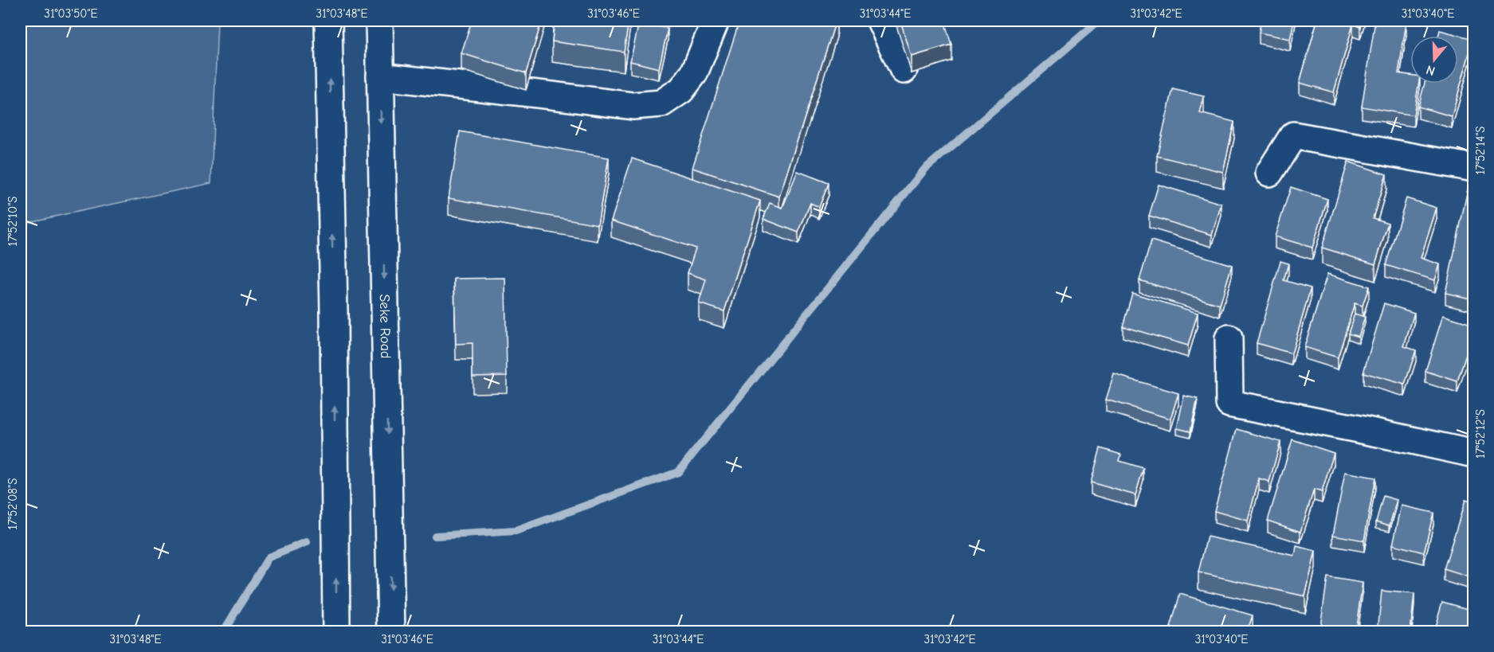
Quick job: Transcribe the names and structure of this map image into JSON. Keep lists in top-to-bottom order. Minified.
{"streets":{"main road":["Seke Road"]},"north":"bottom","coordinates":["31°03'50\"E","31°03'48\"E","31°03'46\"E","31°03'44\"E","31°03'42\"E","31°03'40\"E","17°52'14\"S","17°52'10\"S","17°52'12\"S","17°52'08\"S"]}
